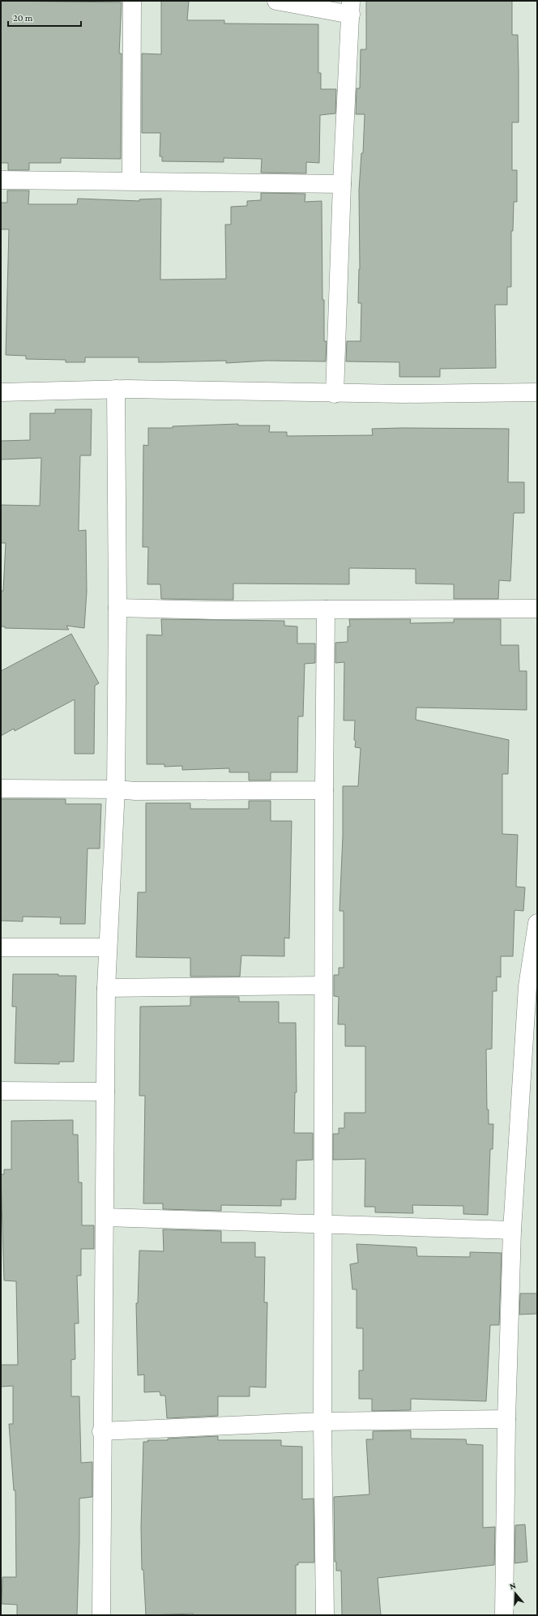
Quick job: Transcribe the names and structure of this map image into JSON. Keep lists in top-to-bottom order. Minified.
{"scale_bar":"20 m","north":"top"}
